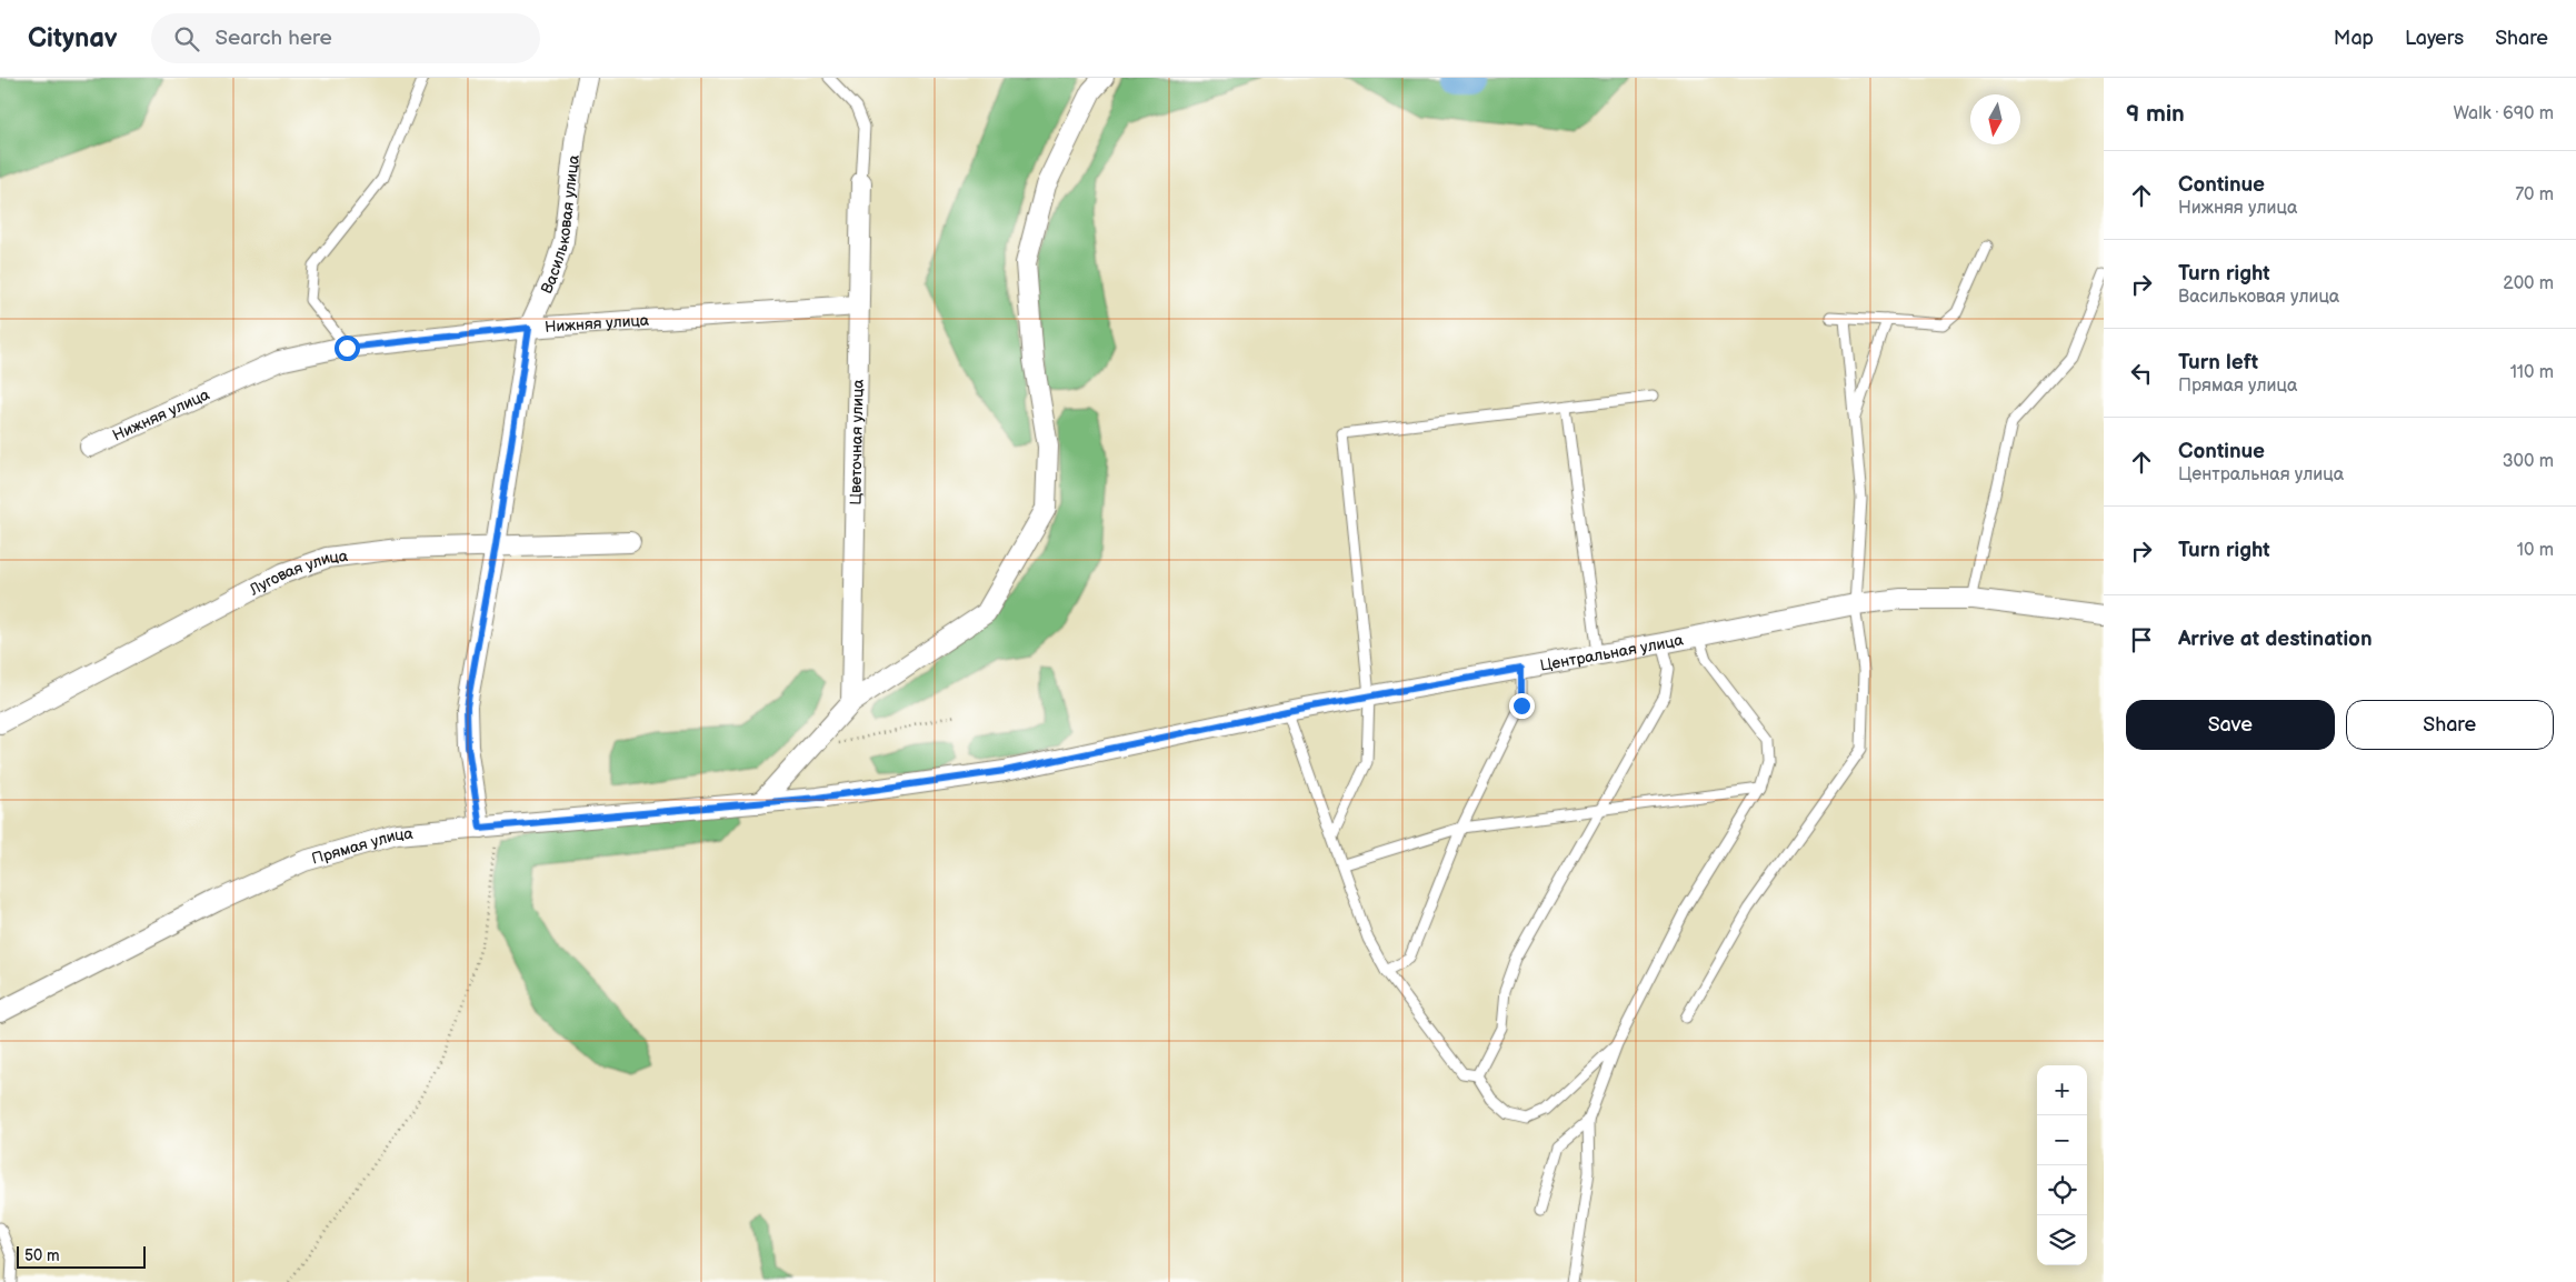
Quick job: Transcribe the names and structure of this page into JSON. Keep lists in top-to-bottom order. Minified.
{"streets":{"street":["Васильковая улица","Нижняя улица","Цветочная улица","Луговая улица","Центральная улица","Прямая улица"]},"crossings":[["Васильковая улица","Нижняя улица"],["Васильковая улица","Луговая улица"],["Васильковая улица","Прямая улица"],["Нижняя улица","Цветочная улица"],["Центральная улица","Прямая улица"]],"scale_bar":"50 m","north":"bottom","page":{"header":"Citynav","search":"Search here","nav":["Map","Layers","Share"],"heading":["9 min","Walk · 690 m"],"list":[["Continue","Нижняя улица","70 m"],["Turn right","Васильковая улица","200 m"],["Turn left","Прямая улица","110 m"],["Continue","Центральная улица","300 m"],["Turn right","10 m"],"Arrive at destination"],"buttons":["Save","Share"],"map_buttons":["+","−"],"scale":"50 m"}}
